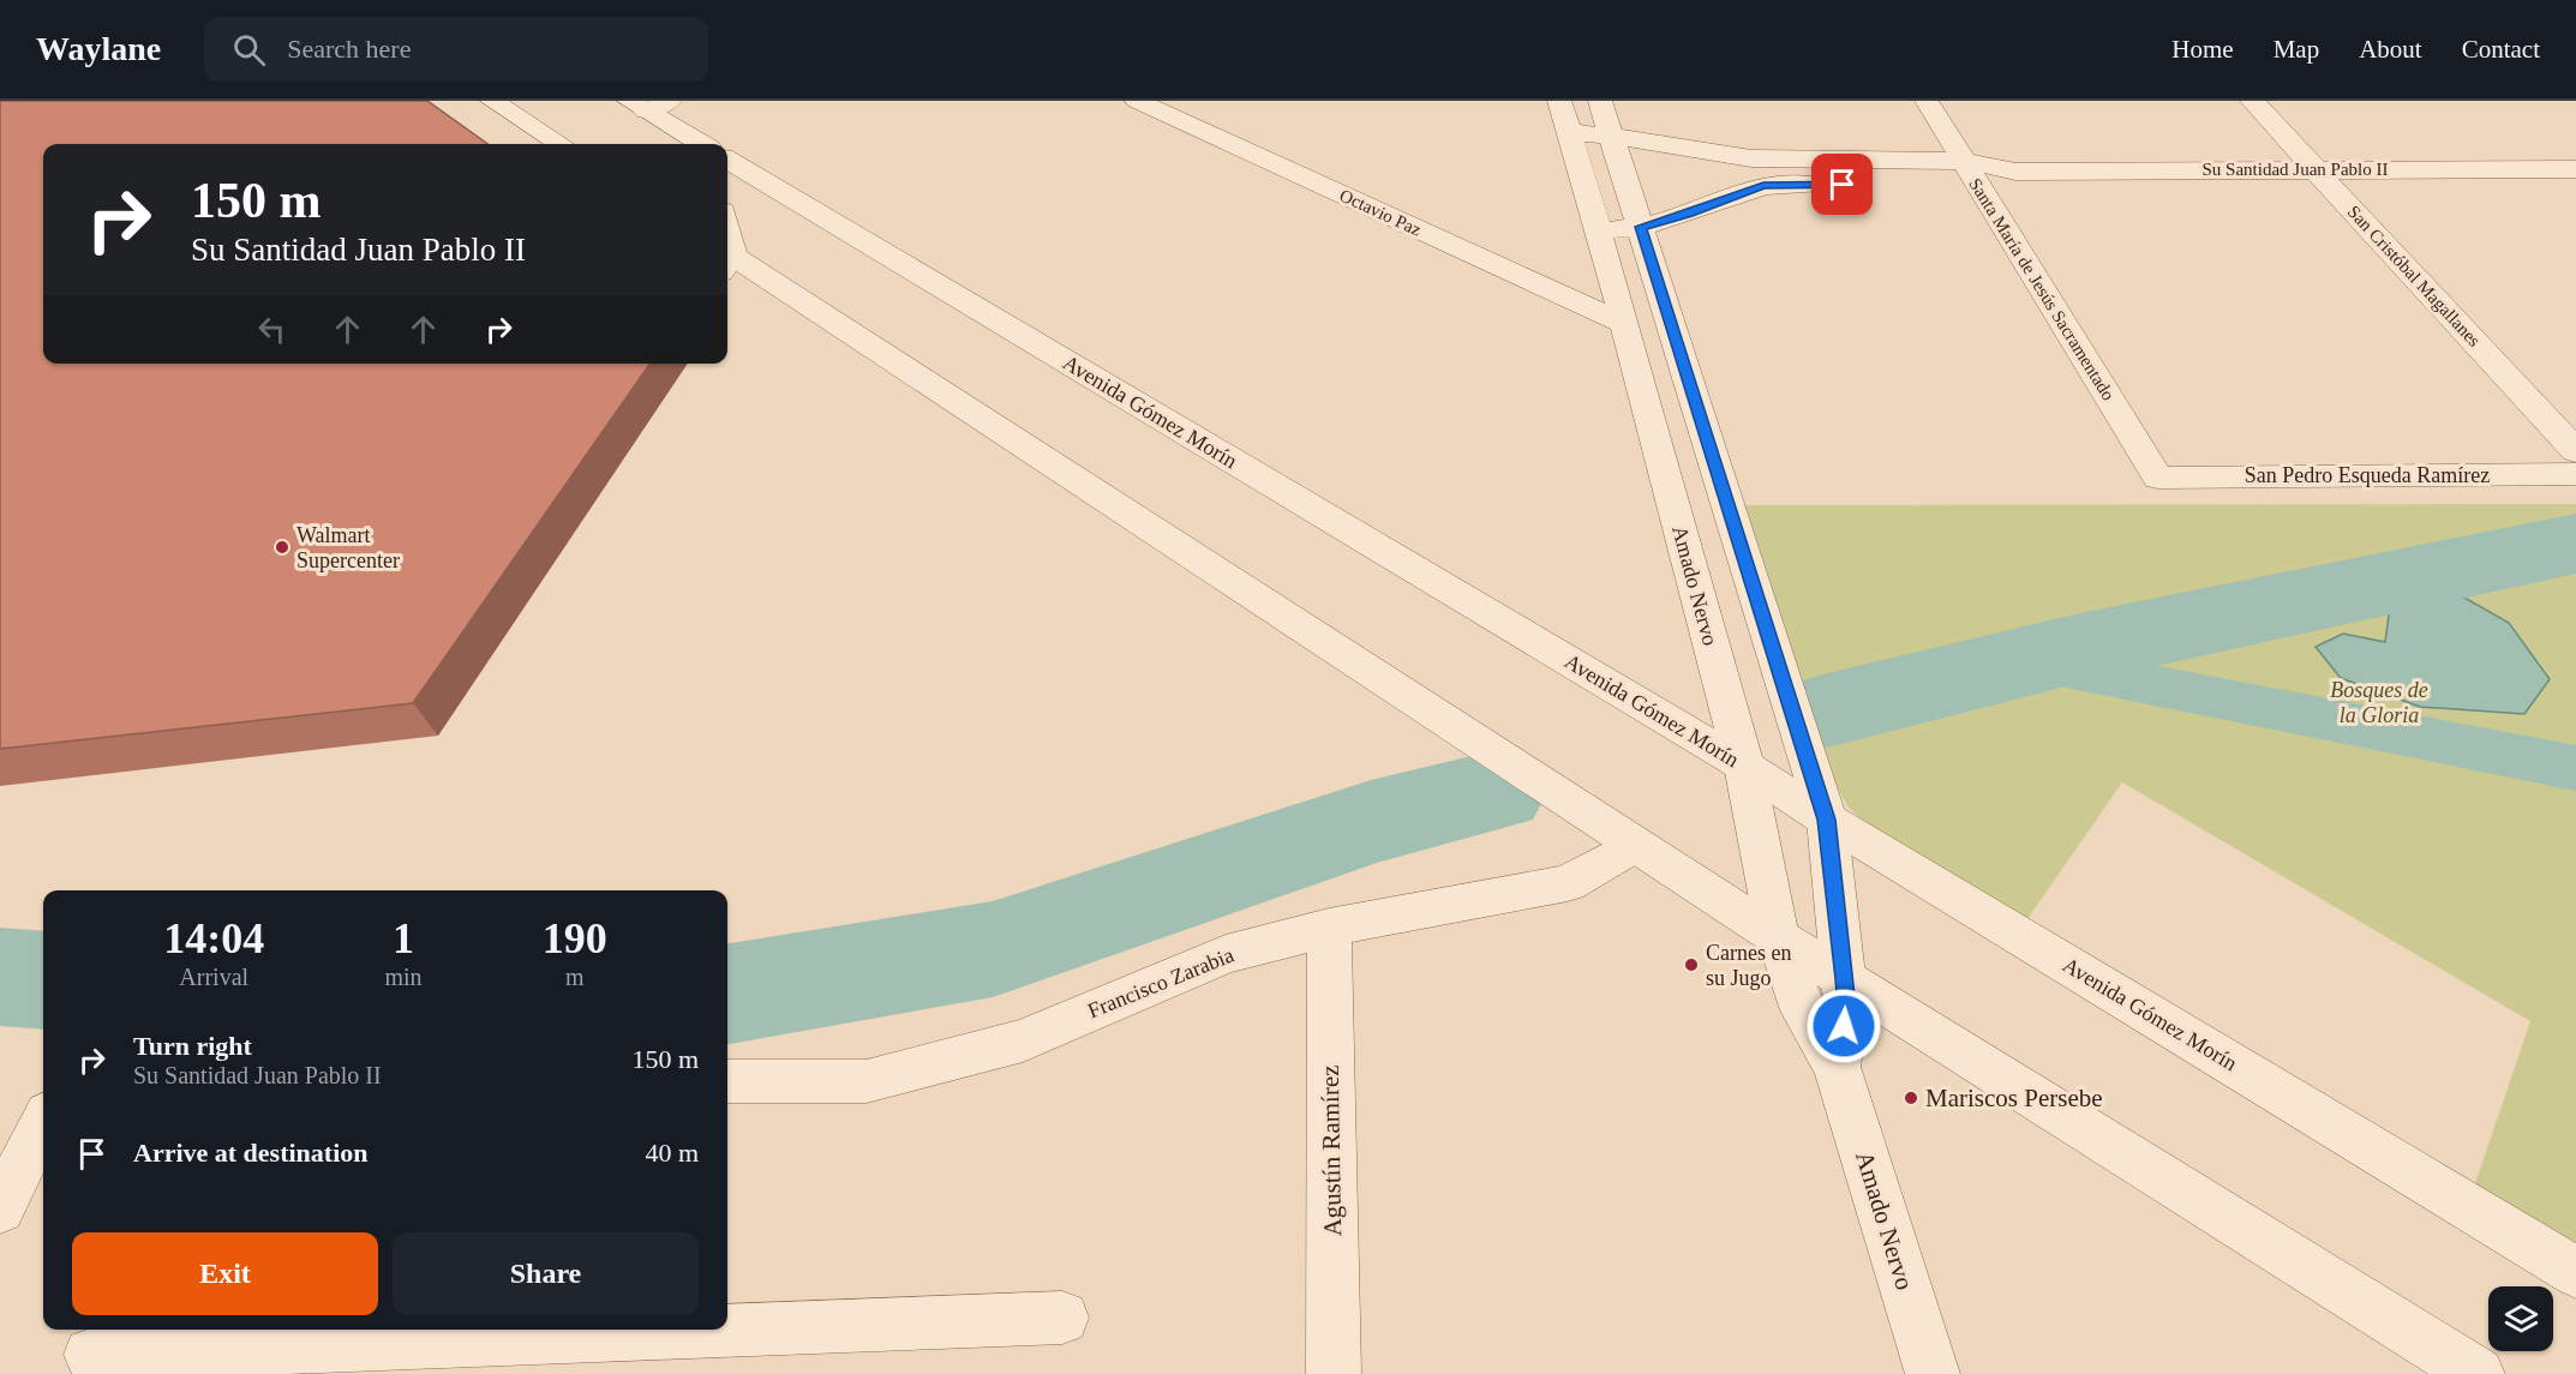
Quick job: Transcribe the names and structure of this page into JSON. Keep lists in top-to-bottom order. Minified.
{"streets":{"street":["Su Santidad Juan Pablo II","Octavio Paz","San Cristóbal Magallanes","Santa María de Jesús Sacramentado","Avenida Gómez Morín","San Pedro Esqueda Ramírez","Amado Nervo","Francisco Zarabia","Agustín Ramírez"]},"crossings":[["Su Santidad Juan Pablo II","San Cristóbal Magallanes"],["Su Santidad Juan Pablo II","Santa María de Jesús Sacramentado"],["Su Santidad Juan Pablo II","Amado Nervo"],["Octavio Paz","Amado Nervo"],["Santa María de Jesús Sacramentado","San Pedro Esqueda Ramírez"],["Avenida Gómez Morín","Amado Nervo"],["Francisco Zarabia","Agustín Ramírez"]],"parks":["Bosques de la Gloria"],"places":["Walmart Supercenter","Carnes en su Jugo","Mariscos Persebe"],"page":{"header":"Waylane","search":"Search here","nav":["Home","Map","About","Contact"],"turn":["150 m","Su Santidad Juan Pablo II"],"eta":["14:04","Arrival","1","min","190","m"],"list":[{"name":"Turn right","note":"Su Santidad Juan Pablo II","value":"150 m"},{"name":"Arrive at destination","value":"40 m"}],"buttons":["Exit","Share"]}}
